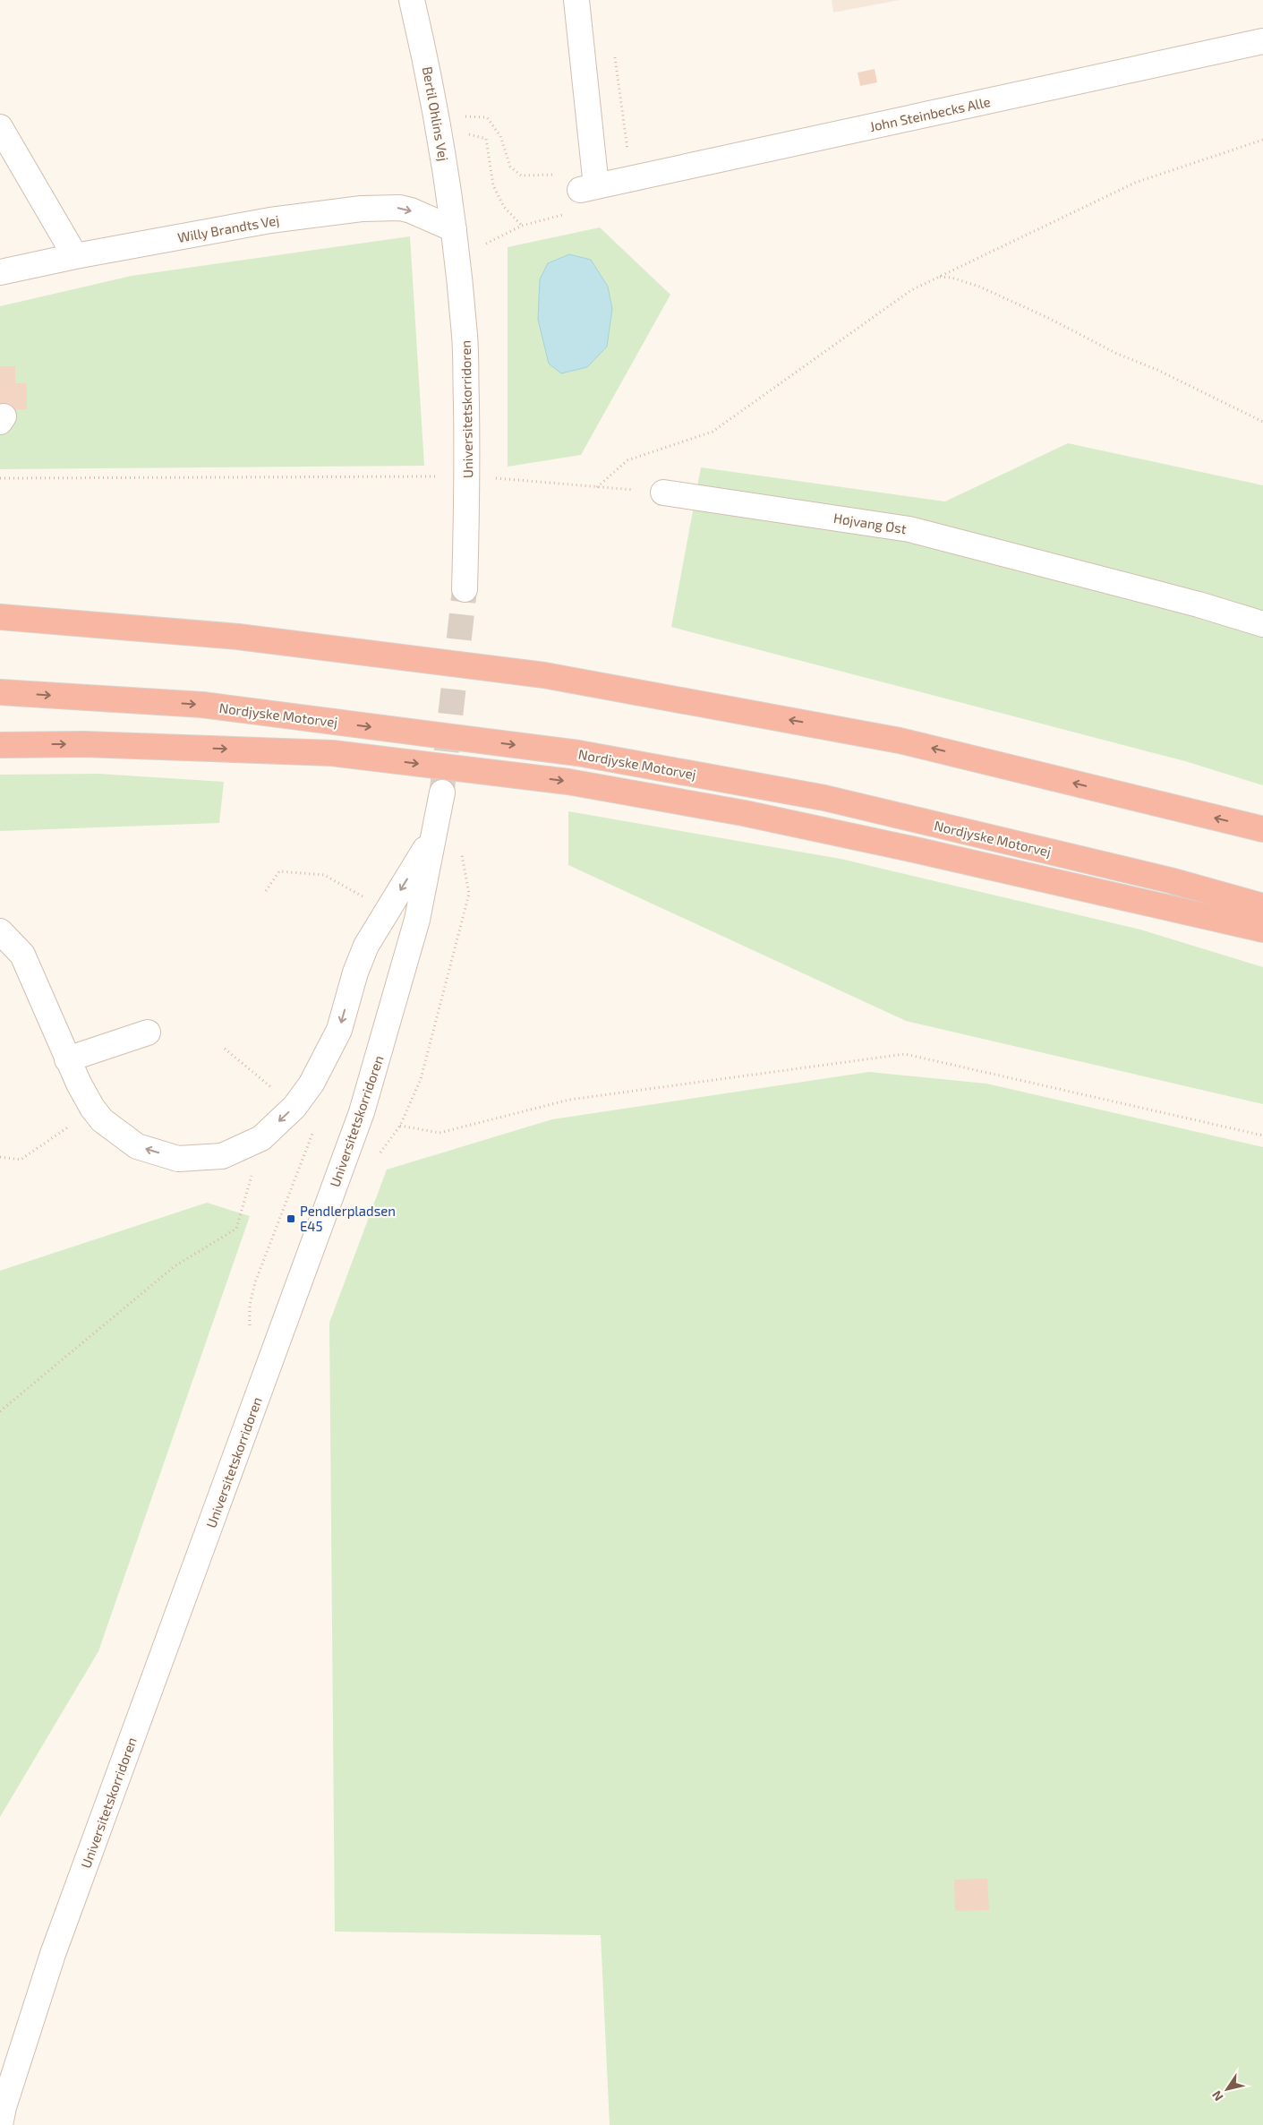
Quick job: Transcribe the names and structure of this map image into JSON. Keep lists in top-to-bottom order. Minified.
{"streets":{"highway":["Nordjyske Motorvej"],"street":["Bertil Ohlins Vej","John Steinbecks Alle","Willy Brandts Vej","Universitetskorridoren","Højvang Øst"]},"crossings":[["Bertil Ohlins Vej","Willy Brandts Vej"],["Bertil Ohlins Vej","Universitetskorridoren"],["Willy Brandts Vej","Universitetskorridoren"]],"one_way":["Willy Brandts Vej"],"places":{"transit":["Pendlerpladsen E45"]},"north":"bottom left"}
